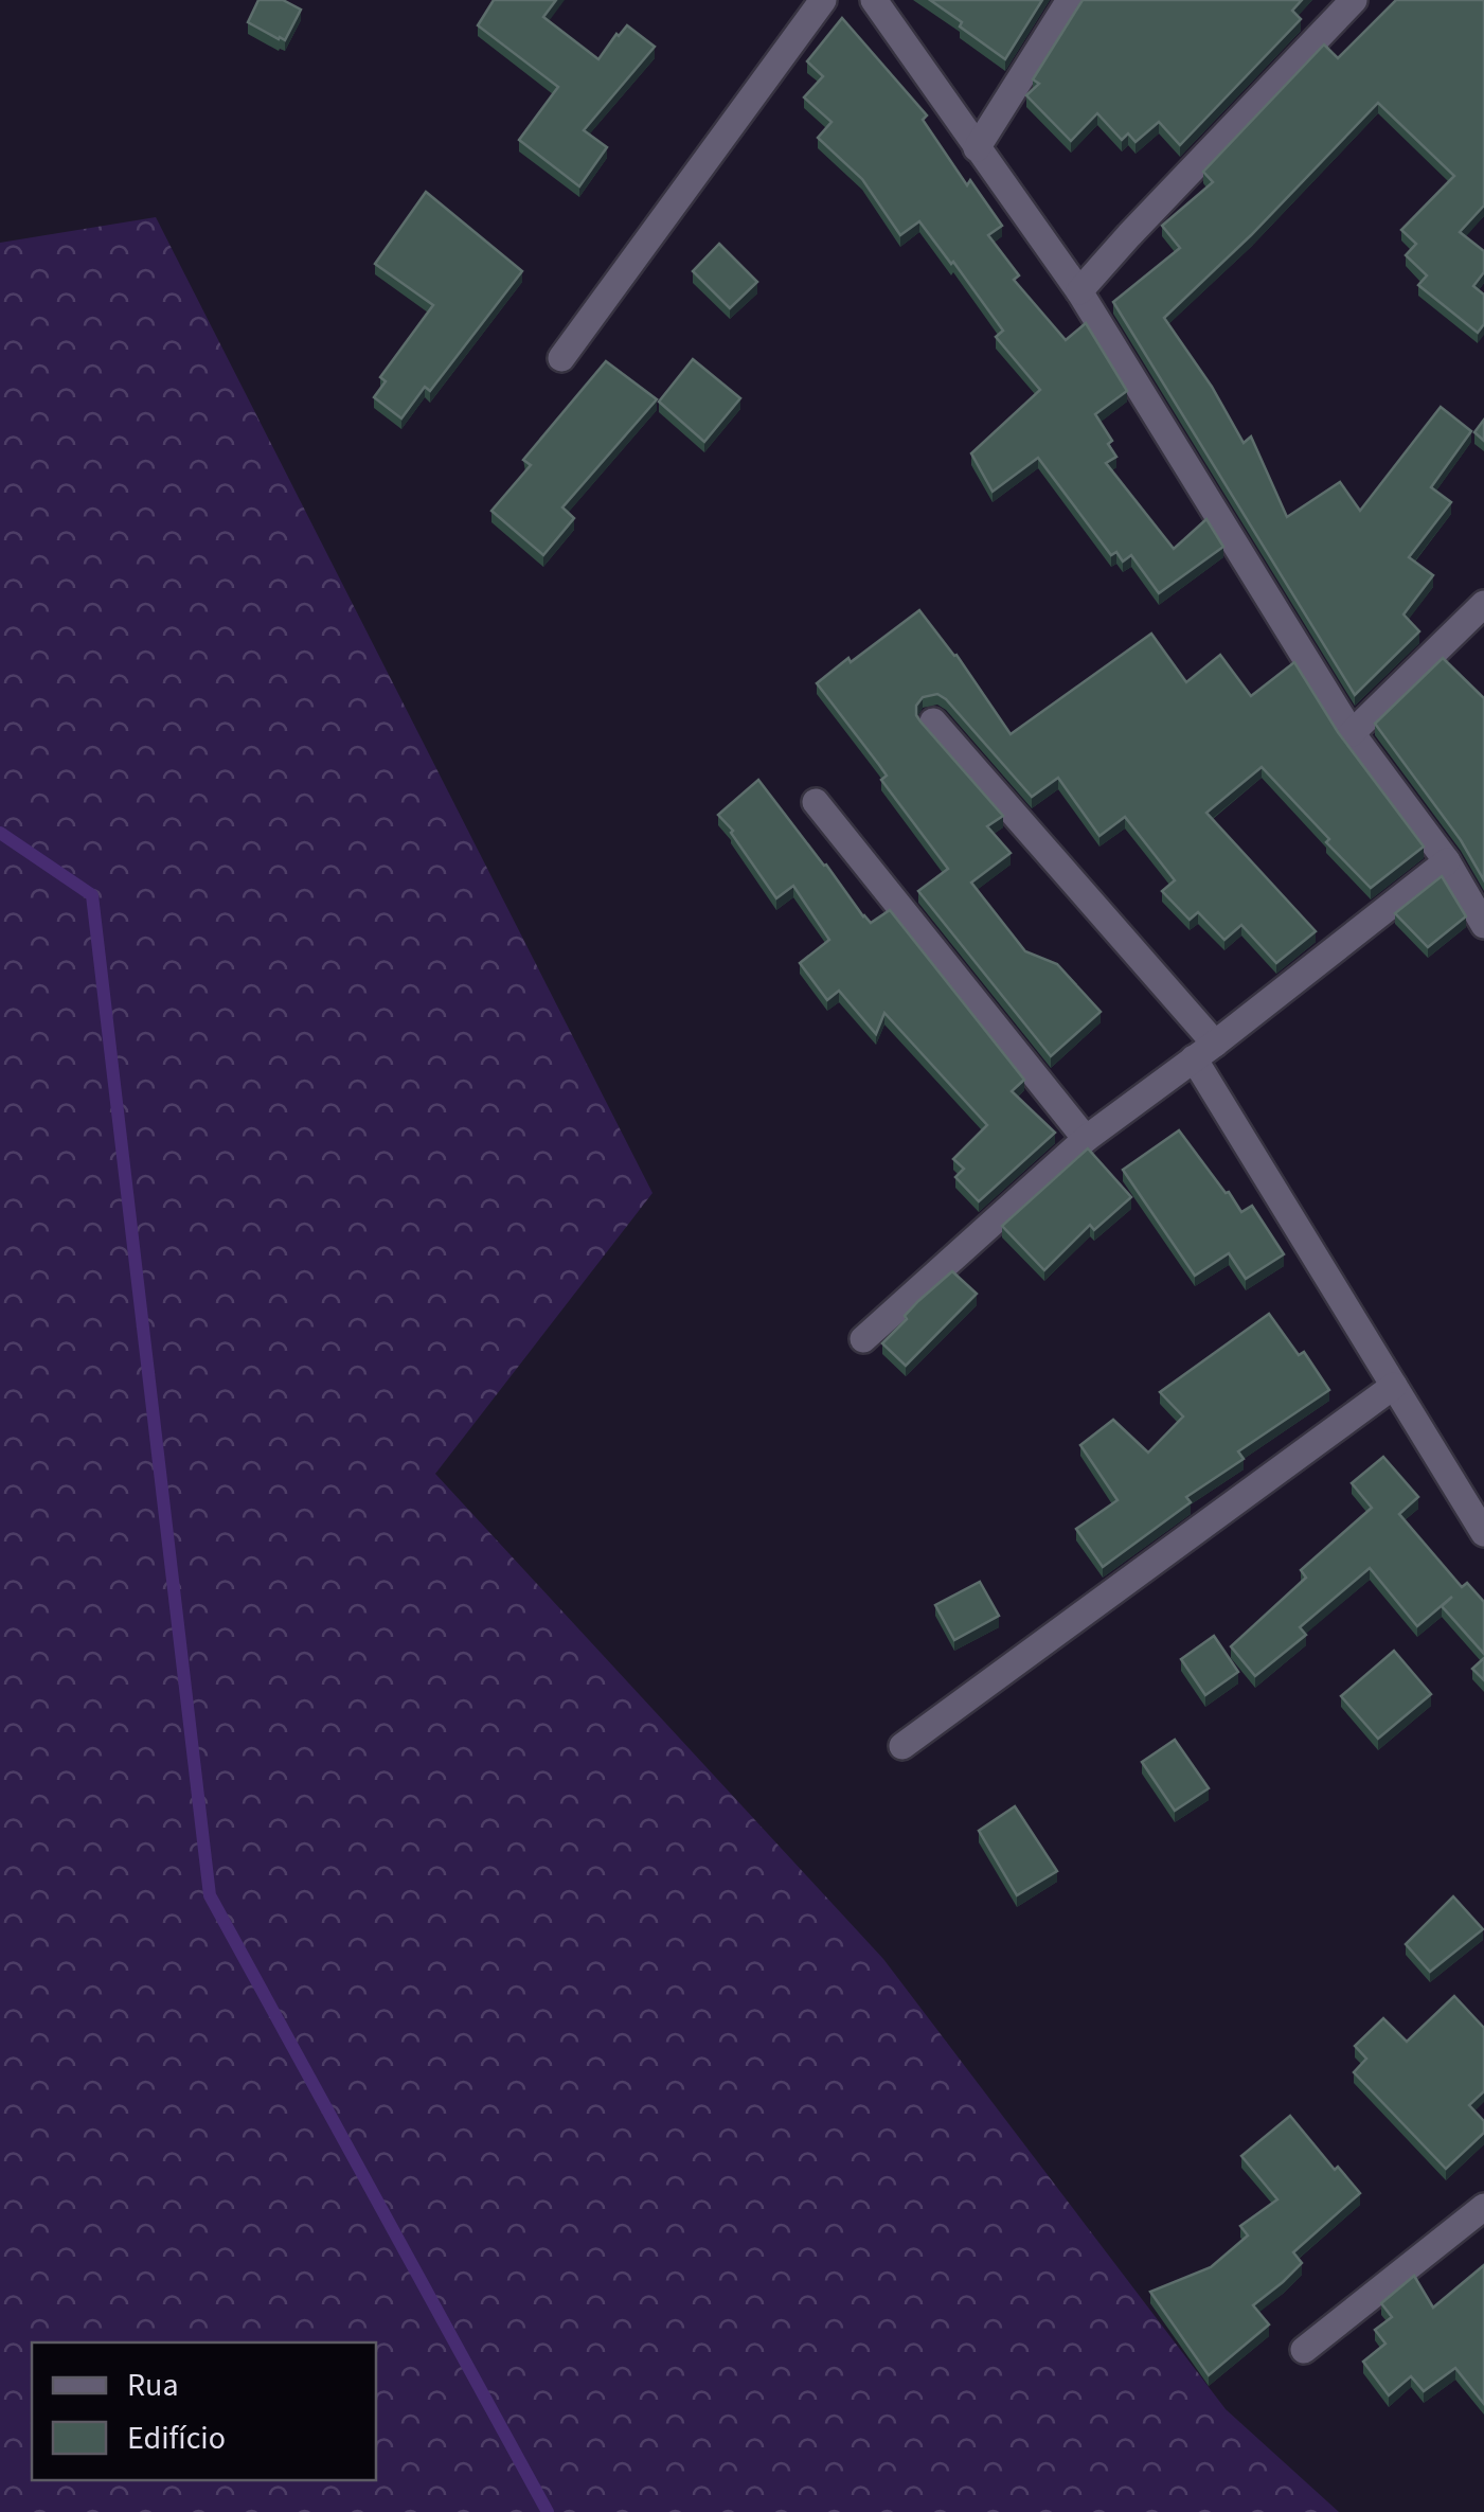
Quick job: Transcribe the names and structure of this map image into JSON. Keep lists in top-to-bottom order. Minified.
{"legend":["Rua","Edifício"]}
